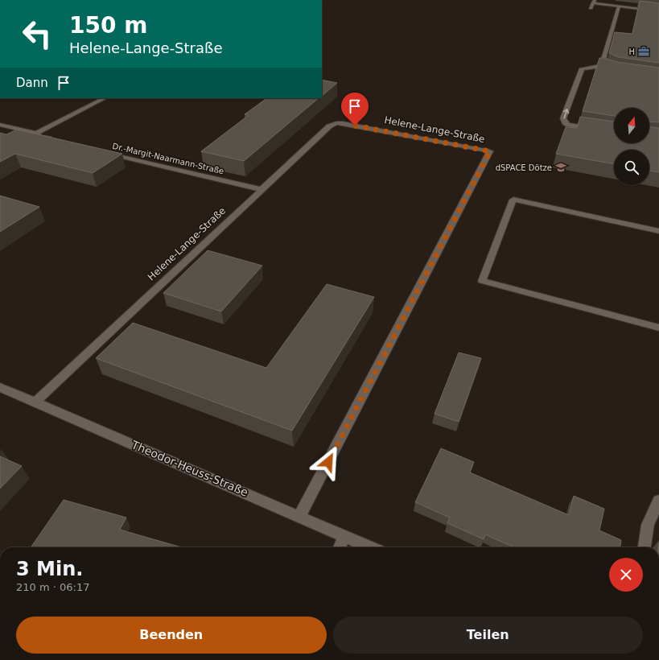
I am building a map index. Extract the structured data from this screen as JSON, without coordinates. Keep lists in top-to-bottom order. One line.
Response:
{"streets":{"street":["Helene-Lange-Straße","Dr.-Margit-Naarmann-Straße","Theodor-Heuss-Straße"]},"crossings":[["Helene-Lange-Straße","Dr.-Margit-Naarmann-Straße"],["Helene-Lange-Straße","Theodor-Heuss-Straße"]],"places":{"office":["H"],"school or university":["dSPACE Dötze"]},"north":"top","page":{"turn":["150 m","Helene-Lange-Straße"],"then":"Dann","heading":["3 Min.","210 m · 06:17"],"buttons":["Beenden","Teilen"]}}
